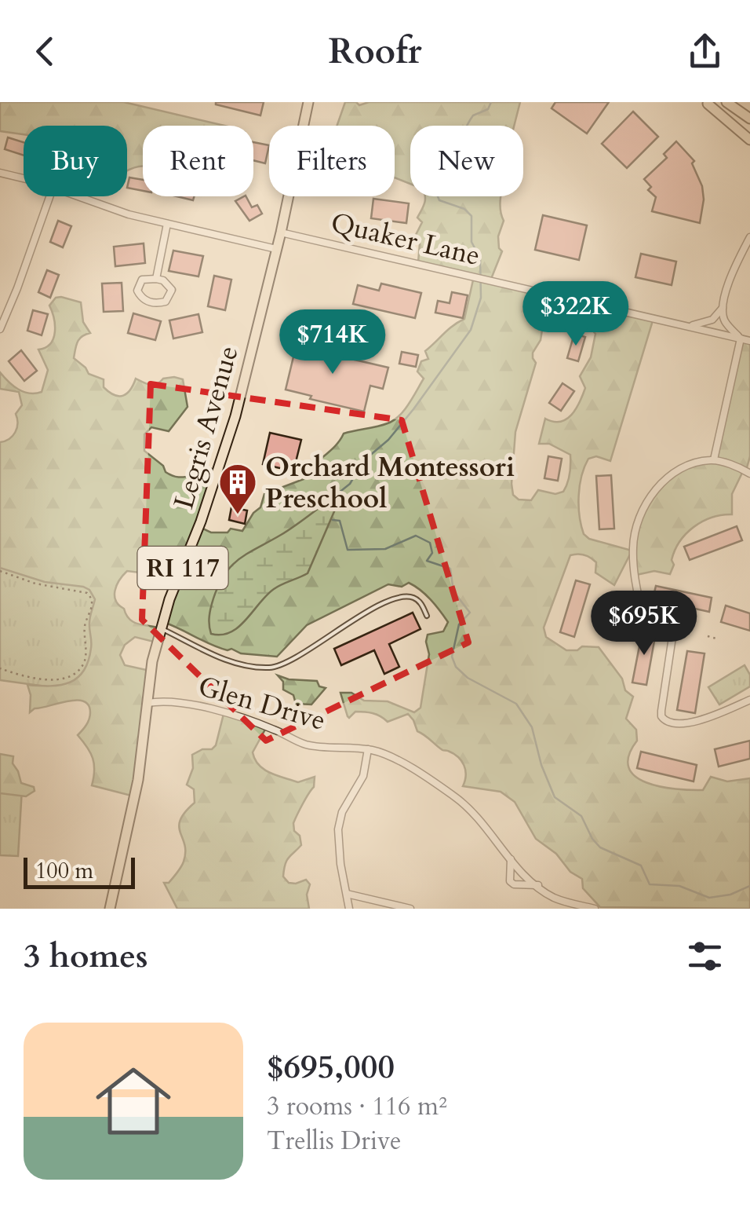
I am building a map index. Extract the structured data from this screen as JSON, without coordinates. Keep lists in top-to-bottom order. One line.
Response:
{"streets":{"main road":["Legris Avenue","RI 117"],"street":["Quaker Lane","Glen Drive"]},"crossings":[["Quaker Lane","Legris Avenue"],["Quaker Lane","RI 117"],["Legris Avenue","RI 117"],["Legris Avenue","Glen Drive"]],"places":{"building":["Orchard Montessori Preschool"]},"scale_bar":"100 m","page":{"header":"Roofr","chip":["Buy","Rent","Filters","New"],"price":["$322K","$714K","$695K"],"scale":"100 m","heading":"3 homes","list":[{"name":"$695,000","note":"3 rooms · 116 m² · Trellis Drive"}]}}
